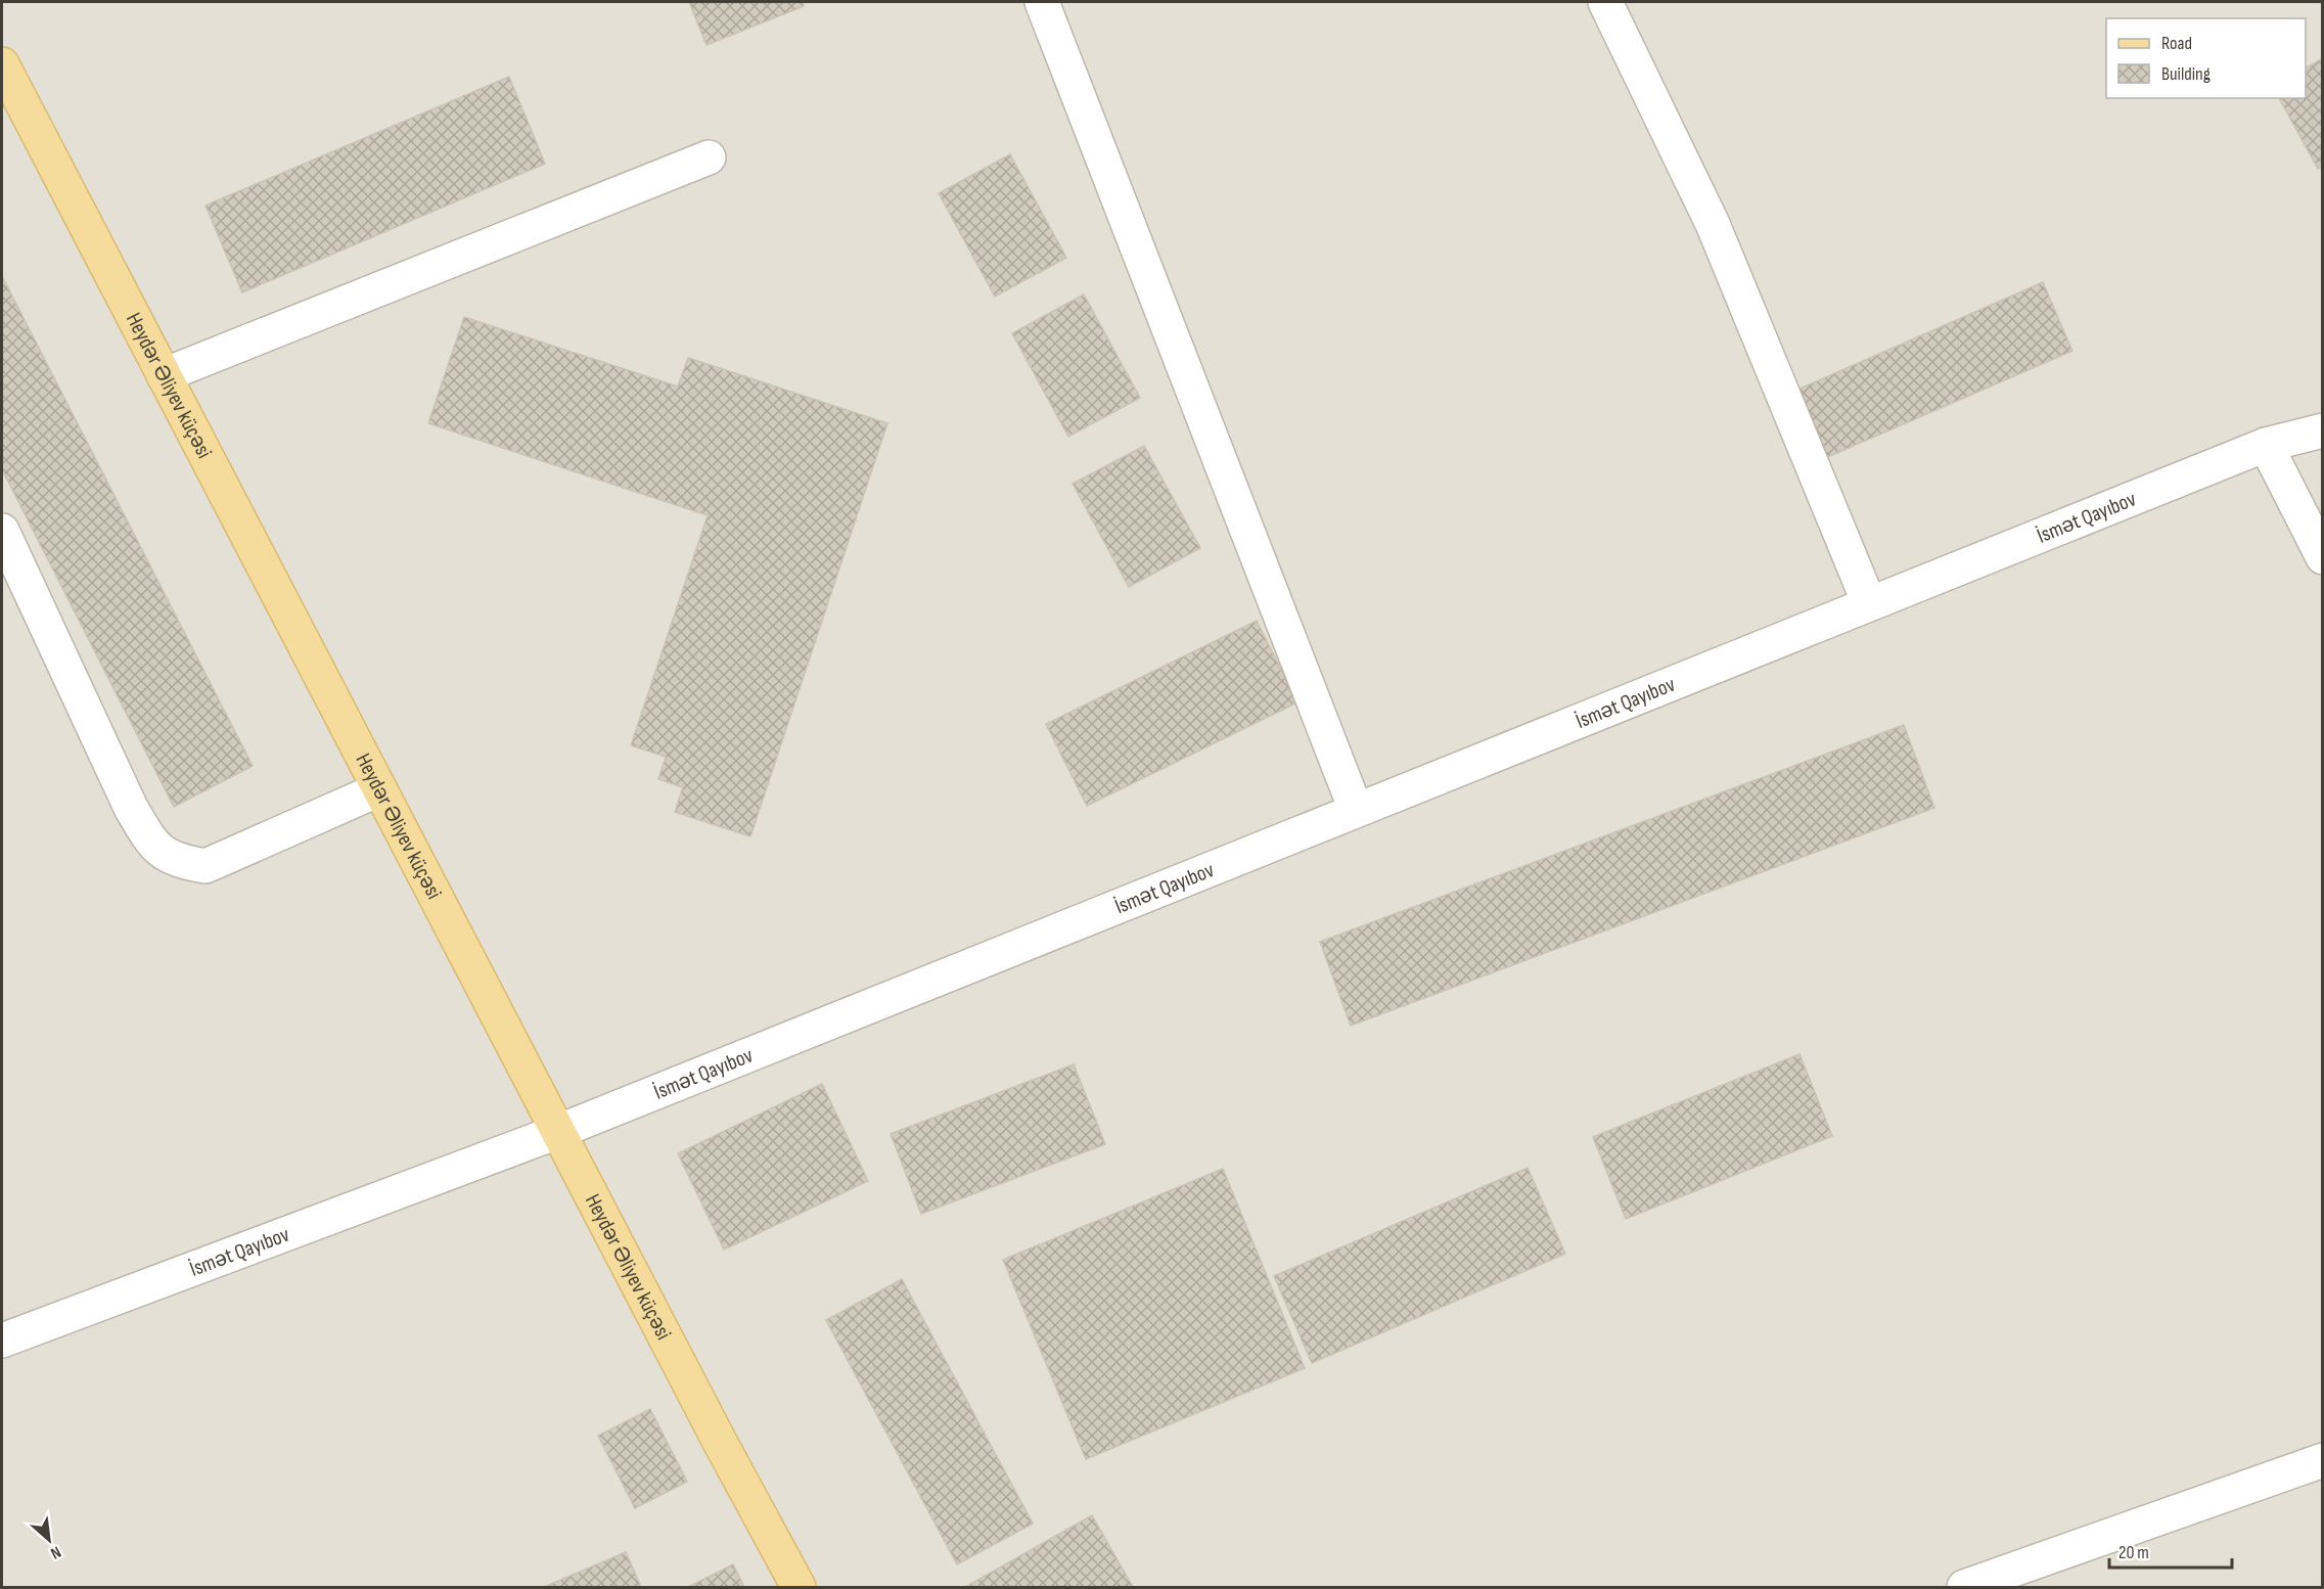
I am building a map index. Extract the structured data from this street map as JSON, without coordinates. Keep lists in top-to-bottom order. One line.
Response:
{"streets":{"main road":["Heydər Əliyev küçəsi"],"street":["İsmət Qayıbov"]},"crossings":[["Heydər Əliyev küçəsi","İsmət Qayıbov"]],"legend":["Road","Building"],"scale_bar":"20 m","north":"bottom right"}
